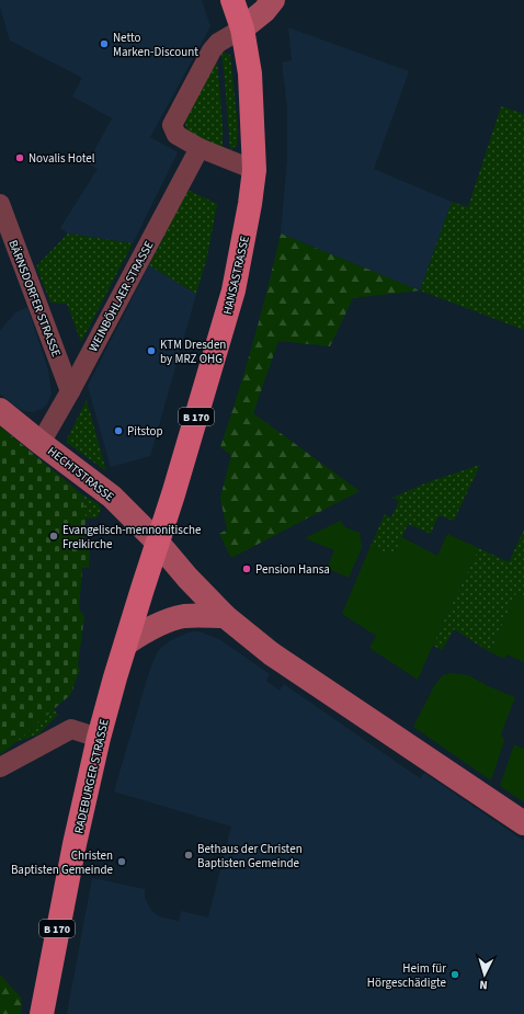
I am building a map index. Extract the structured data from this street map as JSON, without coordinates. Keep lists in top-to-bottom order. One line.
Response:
{"streets":{"main road":["HANSASTRASSE","B 170","RADEBURGER STRASSE"],"street":["WEINBÖHLAER STRASSE","BÄRNSDORFER STRASSE","HECHTSTRASSE"]},"crossings":[["HANSASTRASSE","HECHTSTRASSE"],["HANSASTRASSE","RADEBURGER STRASSE"],["WEINBÖHLAER STRASSE","BÄRNSDORFER STRASSE"],["WEINBÖHLAER STRASSE","HECHTSTRASSE"],["HECHTSTRASSE","RADEBURGER STRASSE"]],"places":["Netto Marken-Discount","Novalis Hotel","KTM Dresden by MRZ OHG","Pitstop","Evangelisch-mennonitische Freikirche","Pension Hansa","Bethaus der Christen Baptisten Gemeinde","Christen Baptisten Gemeinde","Heim für Hörgeschädigte"],"north":"bottom"}
